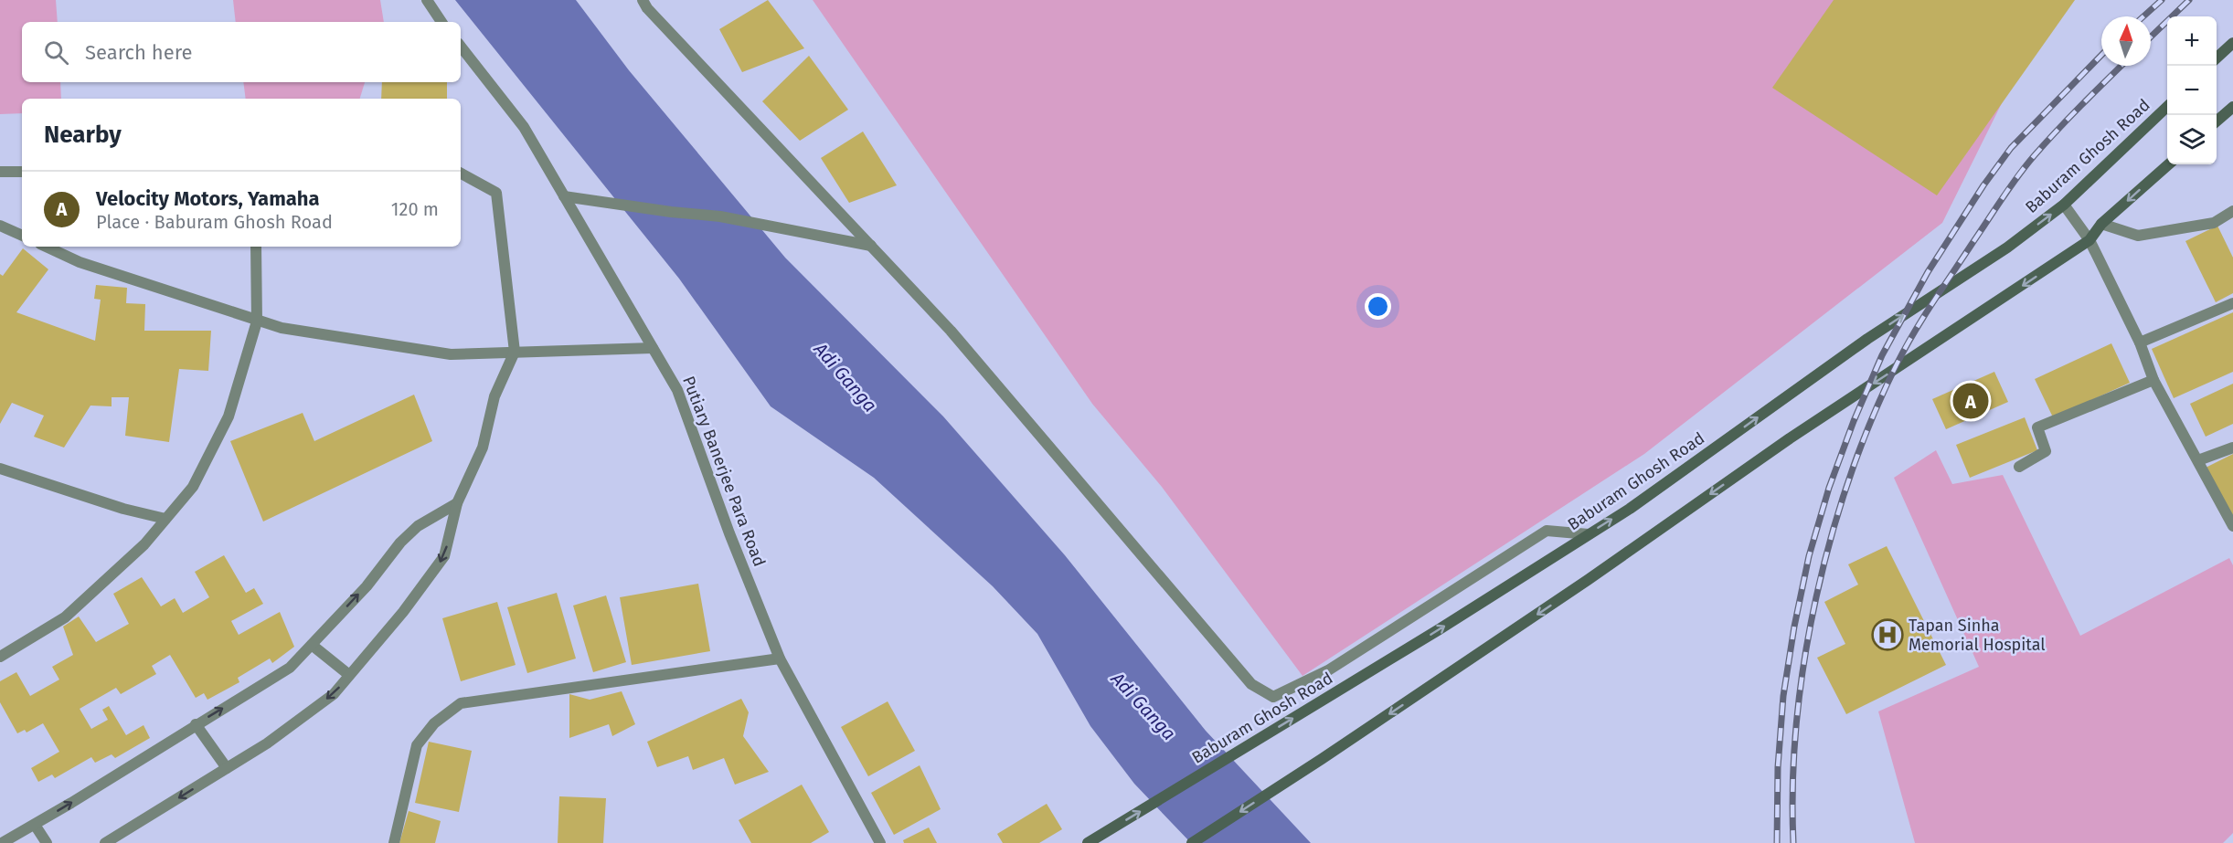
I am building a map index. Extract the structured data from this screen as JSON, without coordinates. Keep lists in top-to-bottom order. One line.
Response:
{"streets":{"main road":["Baburam Ghosh Road"],"street":["Putiary Banerjee Para Road"]},"water":["Adi Ganga"],"places":{"hospital":["Tapan Sinha Memorial Hospital"]},"north":"top","page":{"map_buttons":["+","−"],"search":"Search here","heading":"Nearby","list":[{"mark":"A","name":"Velocity Motors, Yamaha","note":"Place · Baburam Ghosh Road","value":"120 m"}],"pins":"A"}}
